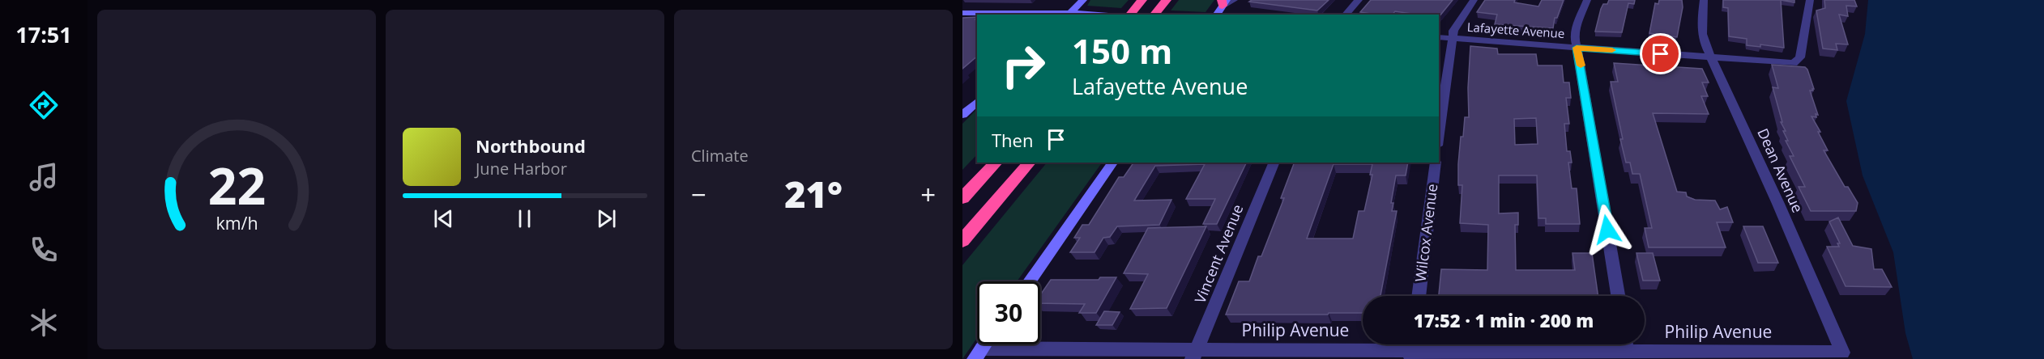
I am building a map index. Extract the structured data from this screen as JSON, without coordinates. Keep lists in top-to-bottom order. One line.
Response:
{"streets":{"street":["Lafayette Avenue","Dean Avenue","Wilcox Avenue","Vincent Avenue","Philip Avenue"]},"crossings":[["Lafayette Avenue","Dean Avenue"],["Dean Avenue","Philip Avenue"],["Vincent Avenue","Philip Avenue"]],"page":{"tabs":"17:51","tile":"Climate","turn":["150 m","Lafayette Avenue"],"then":"Then","song":["Northbound","June Harbor"],"heat":["−","21°","+"],"limit":"30","trip":"17:52 · 1 min · 200 m","gauge":["22","km/h"]}}
